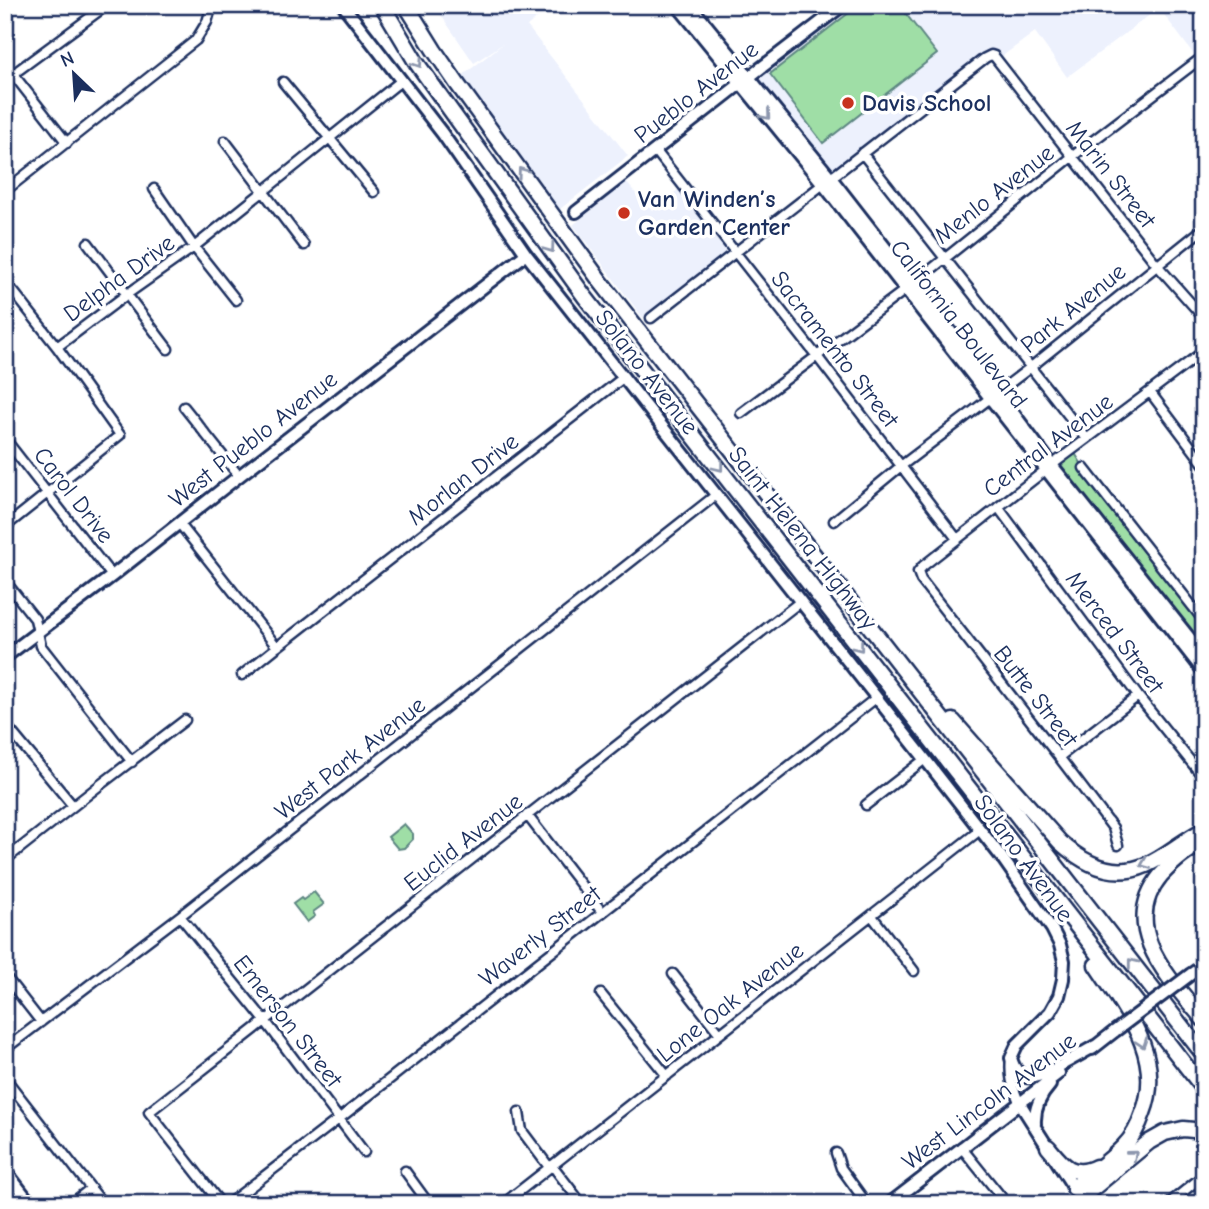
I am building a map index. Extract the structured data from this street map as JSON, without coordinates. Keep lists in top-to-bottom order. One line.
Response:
{"streets":{"highway":["Saint Helena Highway"],"street":["Pueblo Avenue","Marin Street","Menlo Avenue","Delpha Drive","Park Avenue","California Boulevard","Sacramento Street","Solano Avenue","West Pueblo Avenue","Central Avenue","Morlan Drive","Carol Drive","Merced Street","Butte Street","West Park Avenue","Euclid Avenue","Waverly Street","Lone Oak Avenue","Emerson Street","West Lincoln Avenue"]},"crossings":[["Pueblo Avenue","California Boulevard"],["Pueblo Avenue","Sacramento Street"],["Marin Street","Menlo Avenue"],["Marin Street","Park Avenue"],["Menlo Avenue","California Boulevard"],["Menlo Avenue","Sacramento Street"],["Delpha Drive","Solano Avenue"],["Delpha Drive","Carol Drive"],["Park Avenue","California Boulevard"],["Park Avenue","Sacramento Street"],["California Boulevard","Central Avenue"],["Sacramento Street","Central Avenue"],["Solano Avenue","West Pueblo Avenue"],["Solano Avenue","Morlan Drive"],["Solano Avenue","West Park Avenue"],["Solano Avenue","Euclid Avenue"],["Solano Avenue","Waverly Street"],["Solano Avenue","Lone Oak Avenue"],["West Pueblo Avenue","Carol Drive"],["Central Avenue","Merced Street"],["Central Avenue","Butte Street"],["West Park Avenue","Emerson Street"],["Euclid Avenue","Emerson Street"],["Waverly Street","Emerson Street"]],"places":["Davis School","Van Winden’s Garden Center"],"north":"top left"}
